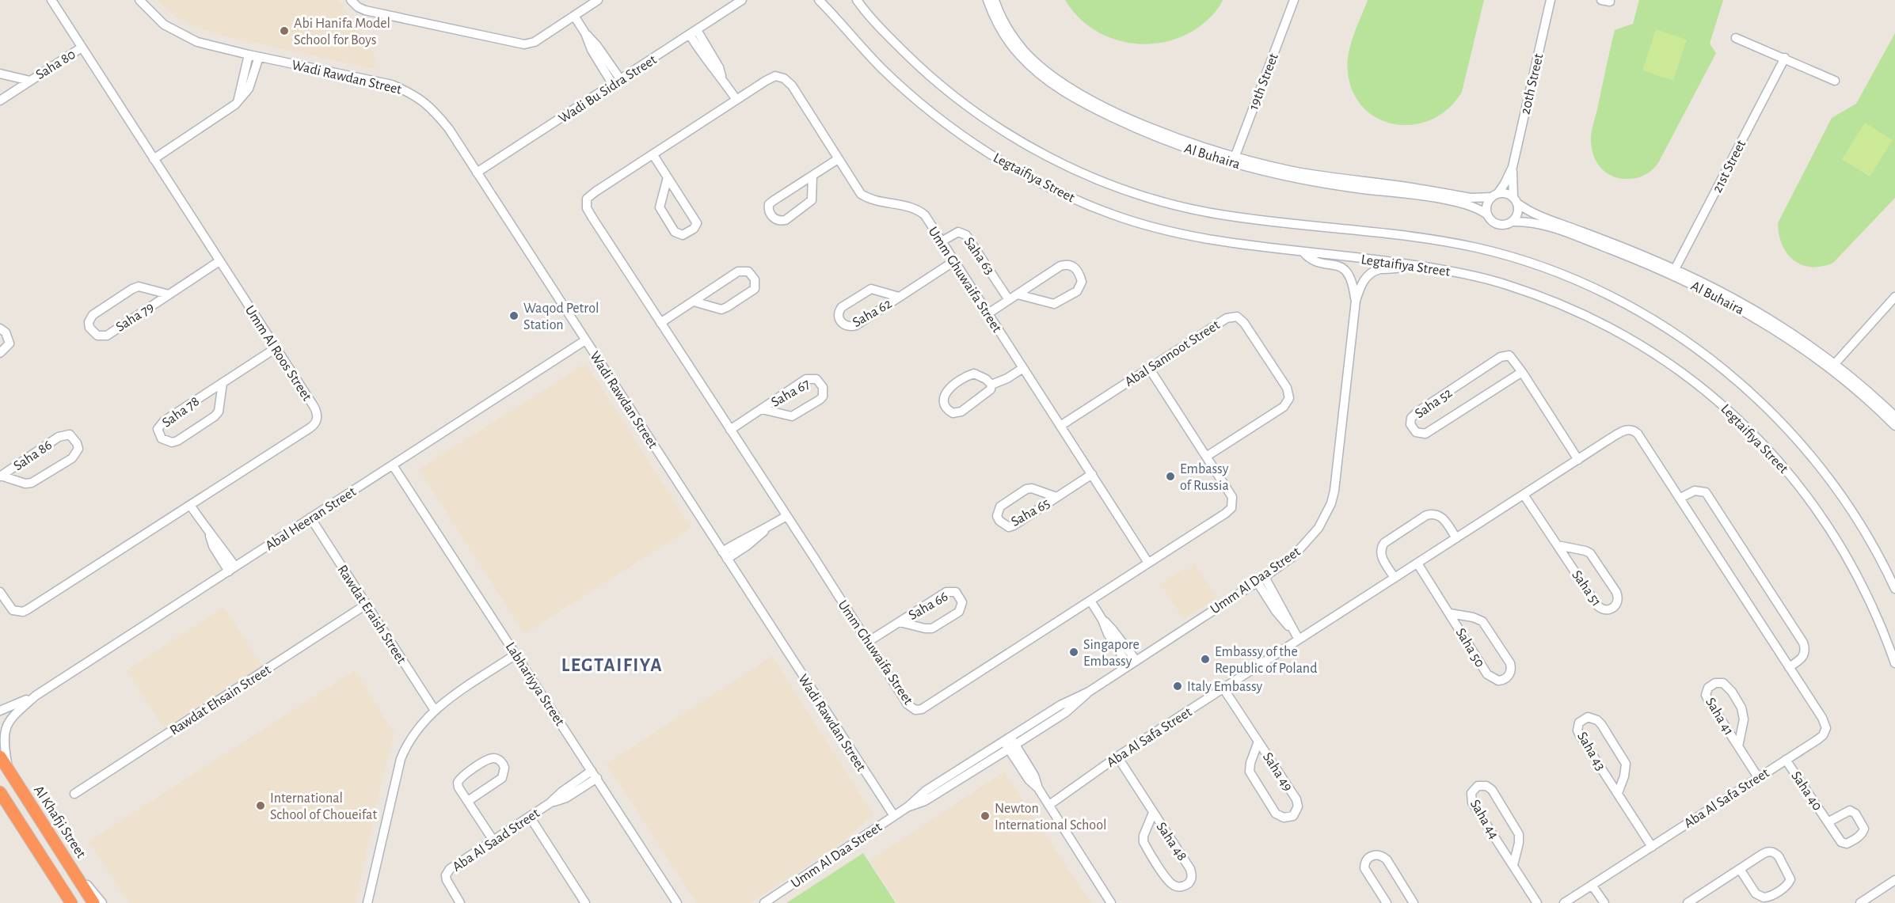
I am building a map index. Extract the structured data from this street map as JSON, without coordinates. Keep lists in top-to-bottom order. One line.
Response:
{"streets":{"highway":["Al Khafji Street"],"street":["Saha 80","Wadi Rawdan Street","19th Street","20th Street","Wadi Bu Sidra Street","Al Buhaira","21st Street","Legtaifiya Street","Saha 63","Umm Ghuwaifa Street","Saha 62","Saha 79","Umm Al Roos Street","Abal Sannoot Street","Saha 67","Saha 52","Saha 78","Saha 86","Saha 65","Abal Heeran Street","Umm Al Daa Street","Saha 51","Saha 66","Rawdat Eraish Street","Saha 50","Labhariyya Street","Rawdat Ehsain Street","Saha 41","Aba Al Safa Street","Saha 43","Saha 49","Saha 40","Saha 44","Aba Al Saad Street","Saha 48"]},"crossings":[["Saha 80","Umm Al Roos Street"],["Wadi Rawdan Street","Wadi Bu Sidra Street"],["Wadi Rawdan Street","Abal Heeran Street"],["Wadi Rawdan Street","Umm Al Daa Street"],["19th Street","Al Buhaira"],["20th Street","Al Buhaira"],["Al Buhaira","21st Street"],["Legtaifiya Street","Umm Al Daa Street"],["Saha 63","Umm Ghuwaifa Street"],["Umm Ghuwaifa Street","Saha 62"],["Umm Ghuwaifa Street","Abal Sannoot Street"],["Umm Ghuwaifa Street","Saha 67"],["Umm Ghuwaifa Street","Saha 65"],["Umm Ghuwaifa Street","Saha 66"],["Saha 79","Umm Al Roos Street"],["Umm Al Roos Street","Saha 78"],["Saha 52","Aba Al Safa Street"],["Abal Heeran Street","Rawdat Eraish Street"],["Abal Heeran Street","Labhariyya Street"],["Abal Heeran Street","Al Khafji Street"],["Saha 51","Aba Al Safa Street"],["Rawdat Eraish Street","Rawdat Ehsain Street"],["Saha 50","Aba Al Safa Street"],["Labhariyya Street","Aba Al Saad Street"],["Saha 41","Aba Al Safa Street"],["Aba Al Safa Street","Saha 43"],["Aba Al Safa Street","Saha 49"],["Aba Al Safa Street","Saha 40"],["Aba Al Safa Street","Saha 48"]],"districts":["LEGTAIFIYA"],"places":["Abi Hanifa Model School for Boys","Waqod Petrol Station","Embassy of Russia","Singapore Embassy","Embassy of the Republic of Poland","Italy Embassy","International School of Choueifat","Newton International School"]}
